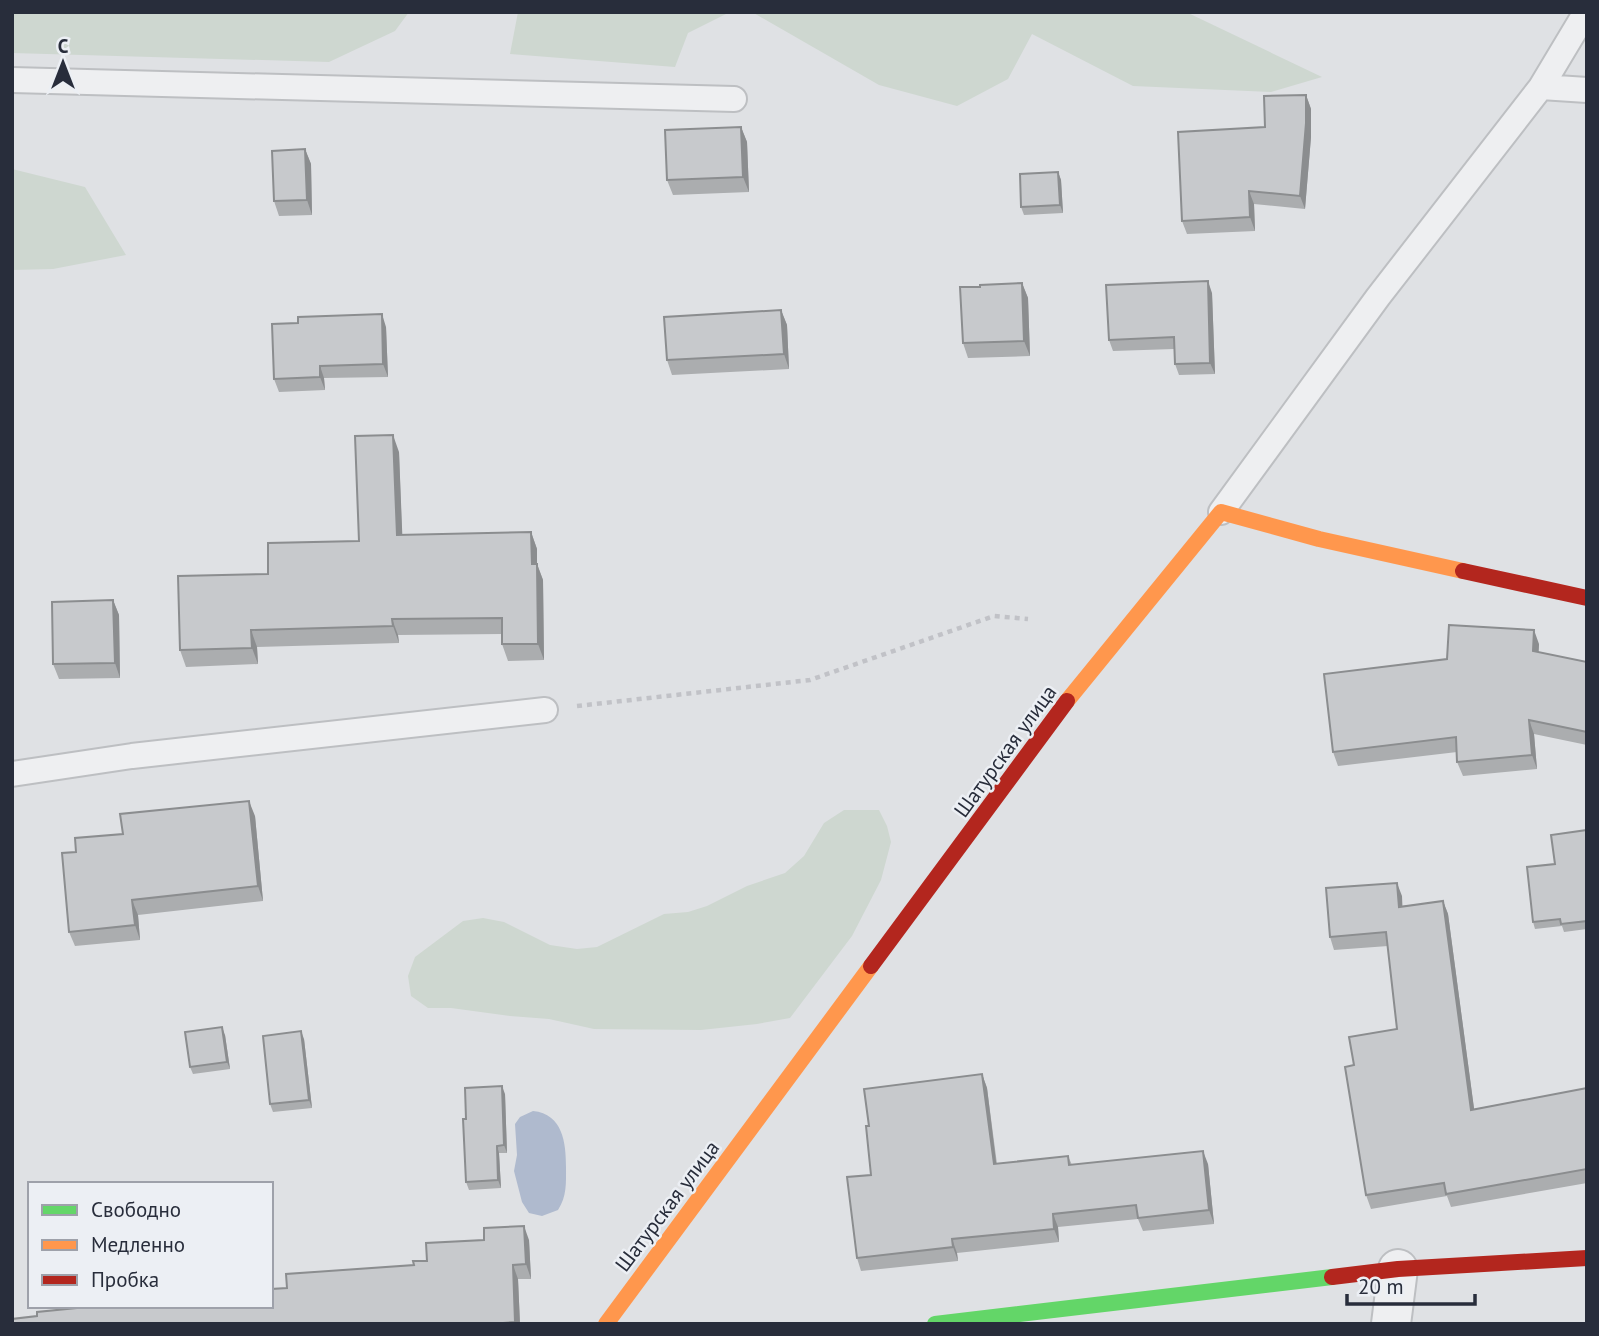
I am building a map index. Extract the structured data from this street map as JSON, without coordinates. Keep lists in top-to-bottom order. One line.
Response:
{"streets":{"street":["Шатурская улица"]},"legend":["Свободно","Медленно","Пробка"],"scale_bar":"20 m","north":"top"}
